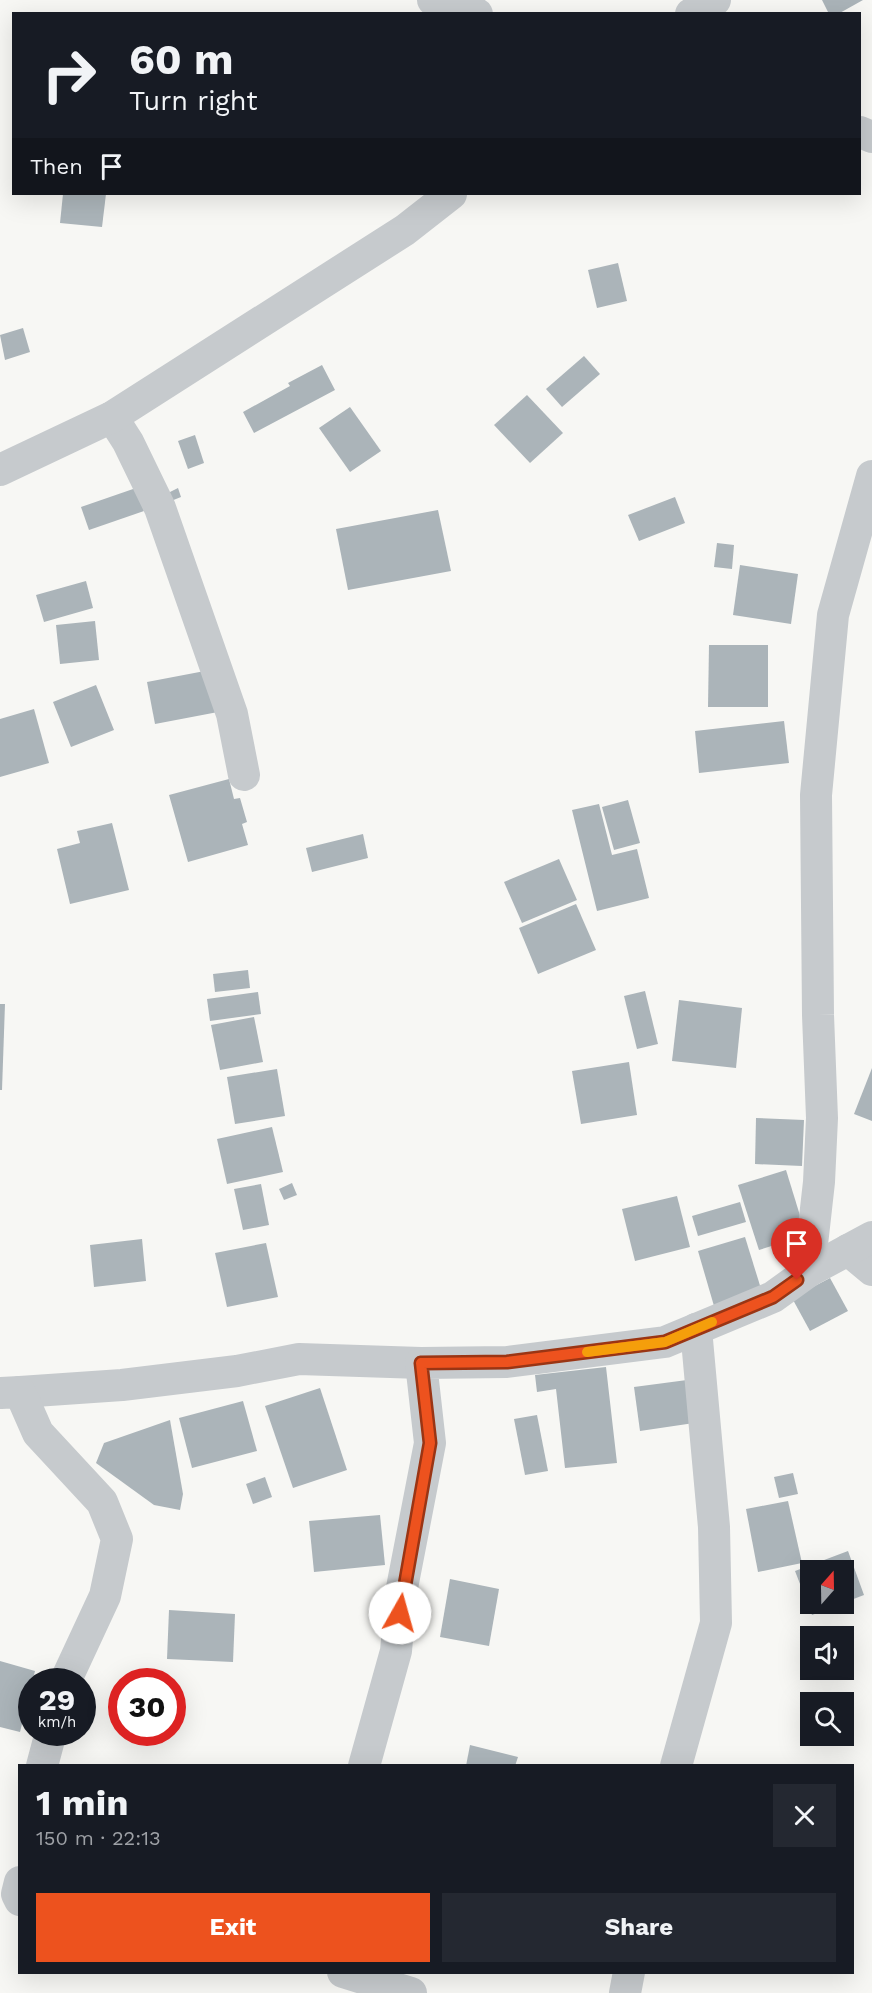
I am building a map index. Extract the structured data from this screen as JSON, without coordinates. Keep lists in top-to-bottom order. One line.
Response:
{"north":"top","page":{"turn":["60 m","Turn right"],"then":"Then","speed":"29 km/h","limit":"30","heading":["1 min","150 m · 22:13"],"buttons":["Exit","Share"]}}
